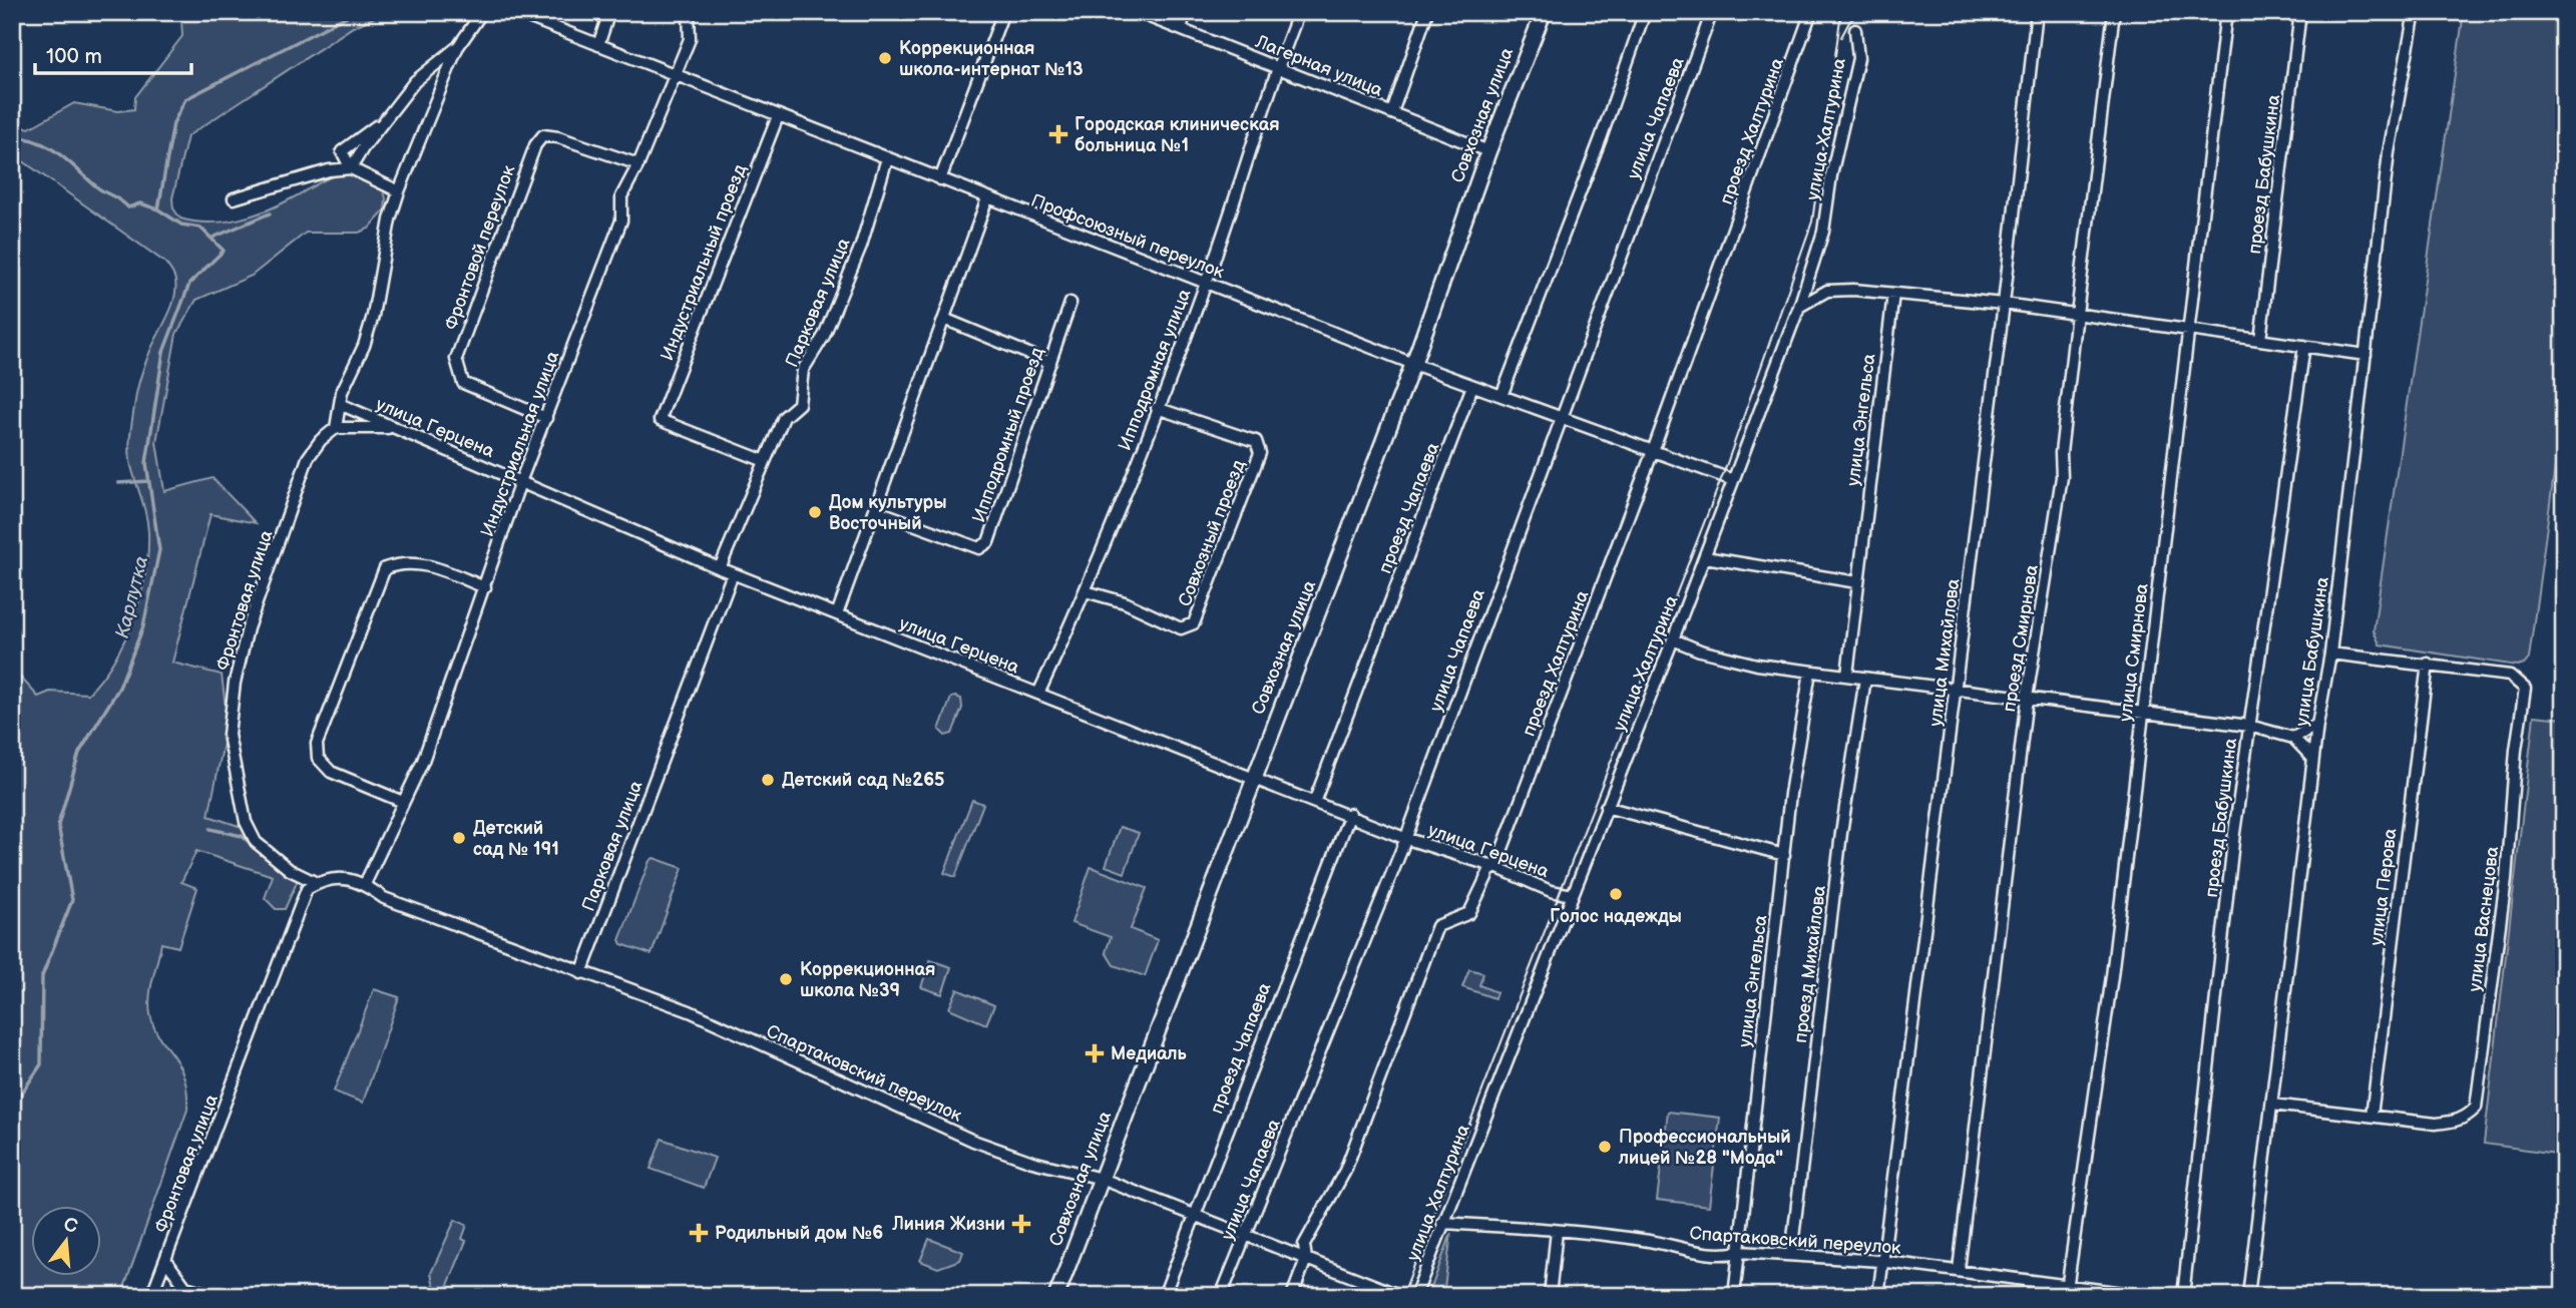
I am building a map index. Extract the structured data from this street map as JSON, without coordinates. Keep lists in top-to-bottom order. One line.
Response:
{"streets":{"street":["Лагерная улица","Совхозная улица","улица Чапаева","улица Халтурина","проезд Халтурина","проезд Бабушкина","Профсоюзный переулок","Фронтовой переулок","Индустриальный проезд","Парковая улица","Ипподромная улица","улица Энгельса","улица Герцена","Ипподромный проезд","Индустриальная улица","проезд Чапаева","Совхозный проезд","Фронтовая улица","проезд Смирнова","улица Бабушкина","улица Михайлова","улица Смирнова","улица Перова","улица Васнецова","проезд Михайлова","Спартаковский переулок"]},"crossings":[["Лагерная улица","Совхозная улица"],["Лагерная улица","Ипподромная улица"],["Совхозная улица","Профсоюзный переулок"],["Совхозная улица","улица Герцена"],["Совхозная улица","Спартаковский переулок"],["улица Чапаева","Профсоюзный переулок"],["улица Чапаева","улица Герцена"],["улица Чапаева","Спартаковский переулок"],["улица Халтурина","Профсоюзный переулок"],["улица Халтурина","улица Герцена"],["улица Халтурина","Спартаковский переулок"],["проезд Халтурина","Профсоюзный переулок"],["проезд Халтурина","улица Герцена"],["проезд Халтурина","Спартаковский переулок"],["Профсоюзный переулок","Индустриальный проезд"],["Профсоюзный переулок","Парковая улица"],["Профсоюзный переулок","Ипподромная улица"],["Профсоюзный переулок","Индустриальная улица"],["Профсоюзный переулок","проезд Чапаева"],["Фронтовой переулок","Индустриальная улица"],["Индустриальный проезд","Парковая улица"],["Парковая улица","улица Герцена"],["Парковая улица","Спартаковский переулок"],["Ипподромная улица","улица Герцена"],["Ипподромная улица","Совхозный проезд"],["улица Энгельса","Спартаковский переулок"],["улица Герцена","Индустриальная улица"],["улица Герцена","проезд Чапаева"],["улица Герцена","Фронтовая улица"],["Индустриальная улица","Спартаковский переулок"],["проезд Чапаева","Спартаковский переулок"],["Фронтовая улица","Спартаковский переулок"],["проезд Смирнова","Спартаковский переулок"],["улица Михайлова","Спартаковский переулок"],["улица Смирнова","Спартаковский переулок"],["улица Перова","улица Васнецова"],["проезд Михайлова","Спартаковский переулок"]],"water":["Карлутка"],"places":{"other":["Коррекционная школа-интернат №13","Дом культуры Восточный","Детский сад №265","Детский сад № 191","Голос надежды","Коррекционная школа №39","Профессиональный лицей №28 \"Мода\""],"health":["Городская клиническая больница №1","Медиаль","Линия Жизни","Родильный дом №6"]},"scale_bar":"100 m","north":"top"}
